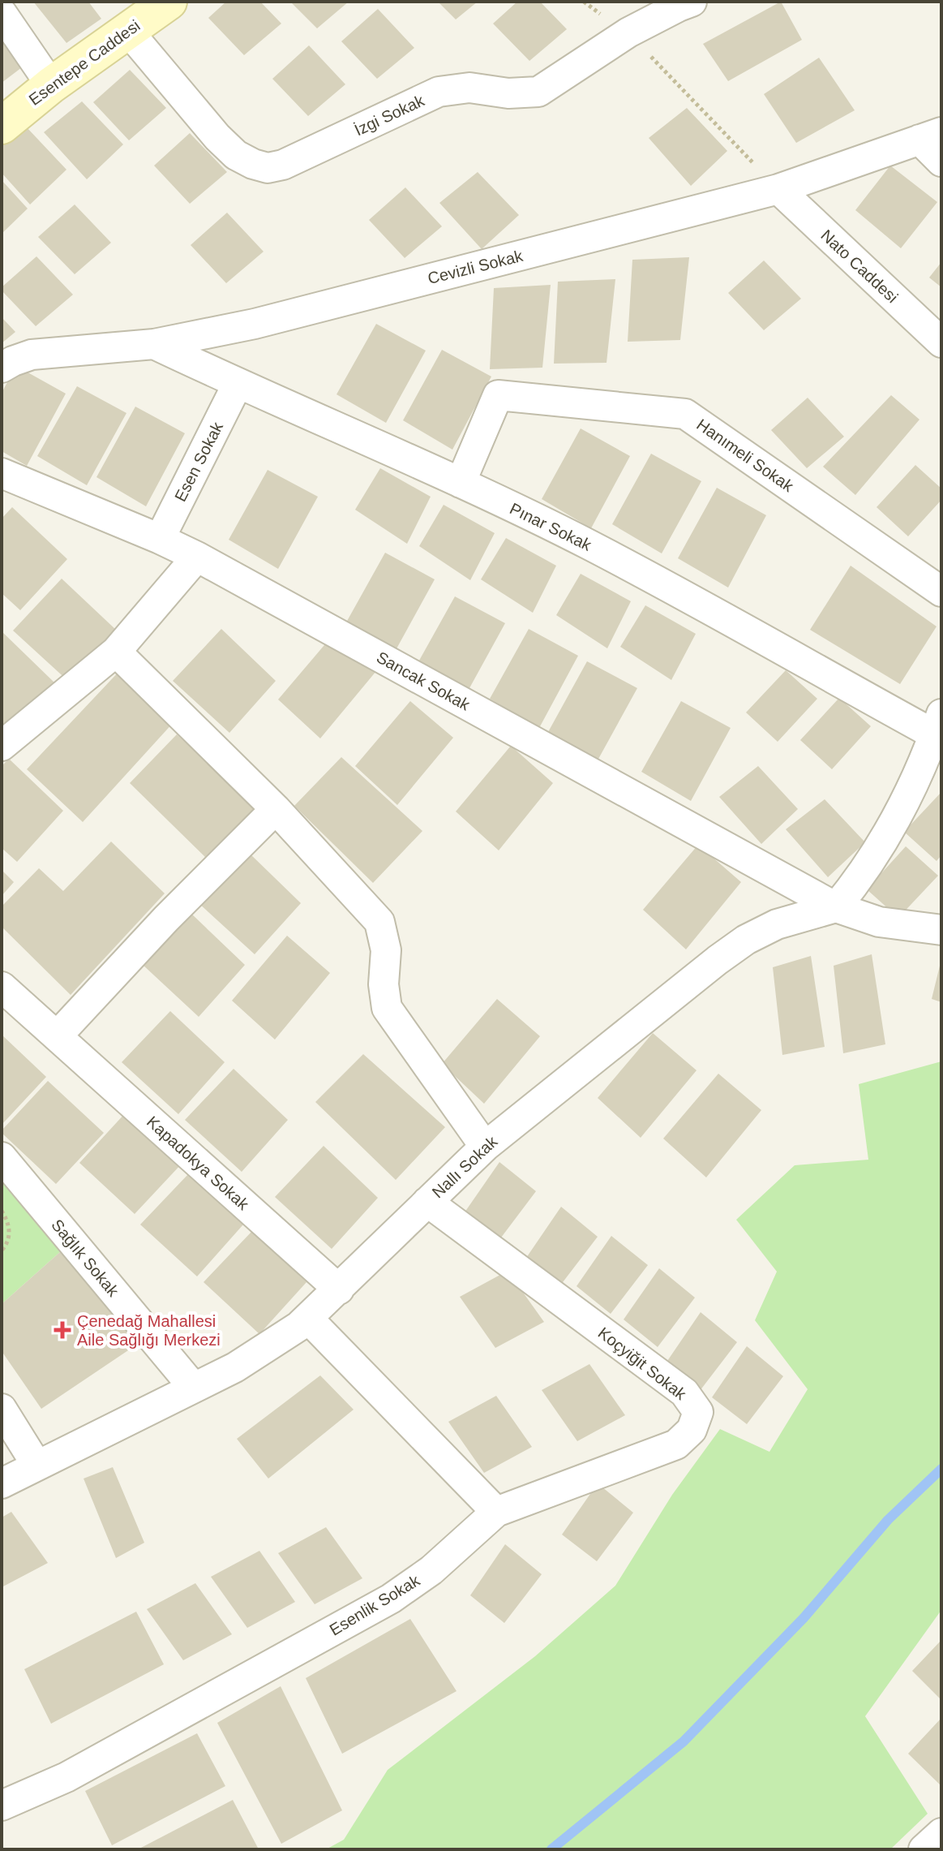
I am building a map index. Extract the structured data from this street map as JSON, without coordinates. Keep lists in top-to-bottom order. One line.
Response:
{"streets":{"street":["Esentepe Caddesi","İzgi Sokak","Nato Caddesi","Cevizli Sokak","Hanımeli Sokak","Esen Sokak","Pınar Sokak","Sancak Sokak","Kapadokya Sokak","Nallı Sokak","Sağlık Sokak","Koçyiğit Sokak","Esenlik Sokak"]},"crossings":[["Esentepe Caddesi","İzgi Sokak"],["Nato Caddesi","Cevizli Sokak"],["Cevizli Sokak","Pınar Sokak"],["Hanımeli Sokak","Pınar Sokak"],["Esen Sokak","Pınar Sokak"],["Esen Sokak","Sancak Sokak"],["Pınar Sokak","Sancak Sokak"],["Pınar Sokak","Nallı Sokak"],["Sancak Sokak","Nallı Sokak"],["Kapadokya Sokak","Nallı Sokak"],["Nallı Sokak","Sağlık Sokak"],["Nallı Sokak","Koçyiğit Sokak"],["Koçyiğit Sokak","Esenlik Sokak"]],"places":{"health":["Çenedağ Mahallesi Aile Sağlığı Merkezi"]}}
